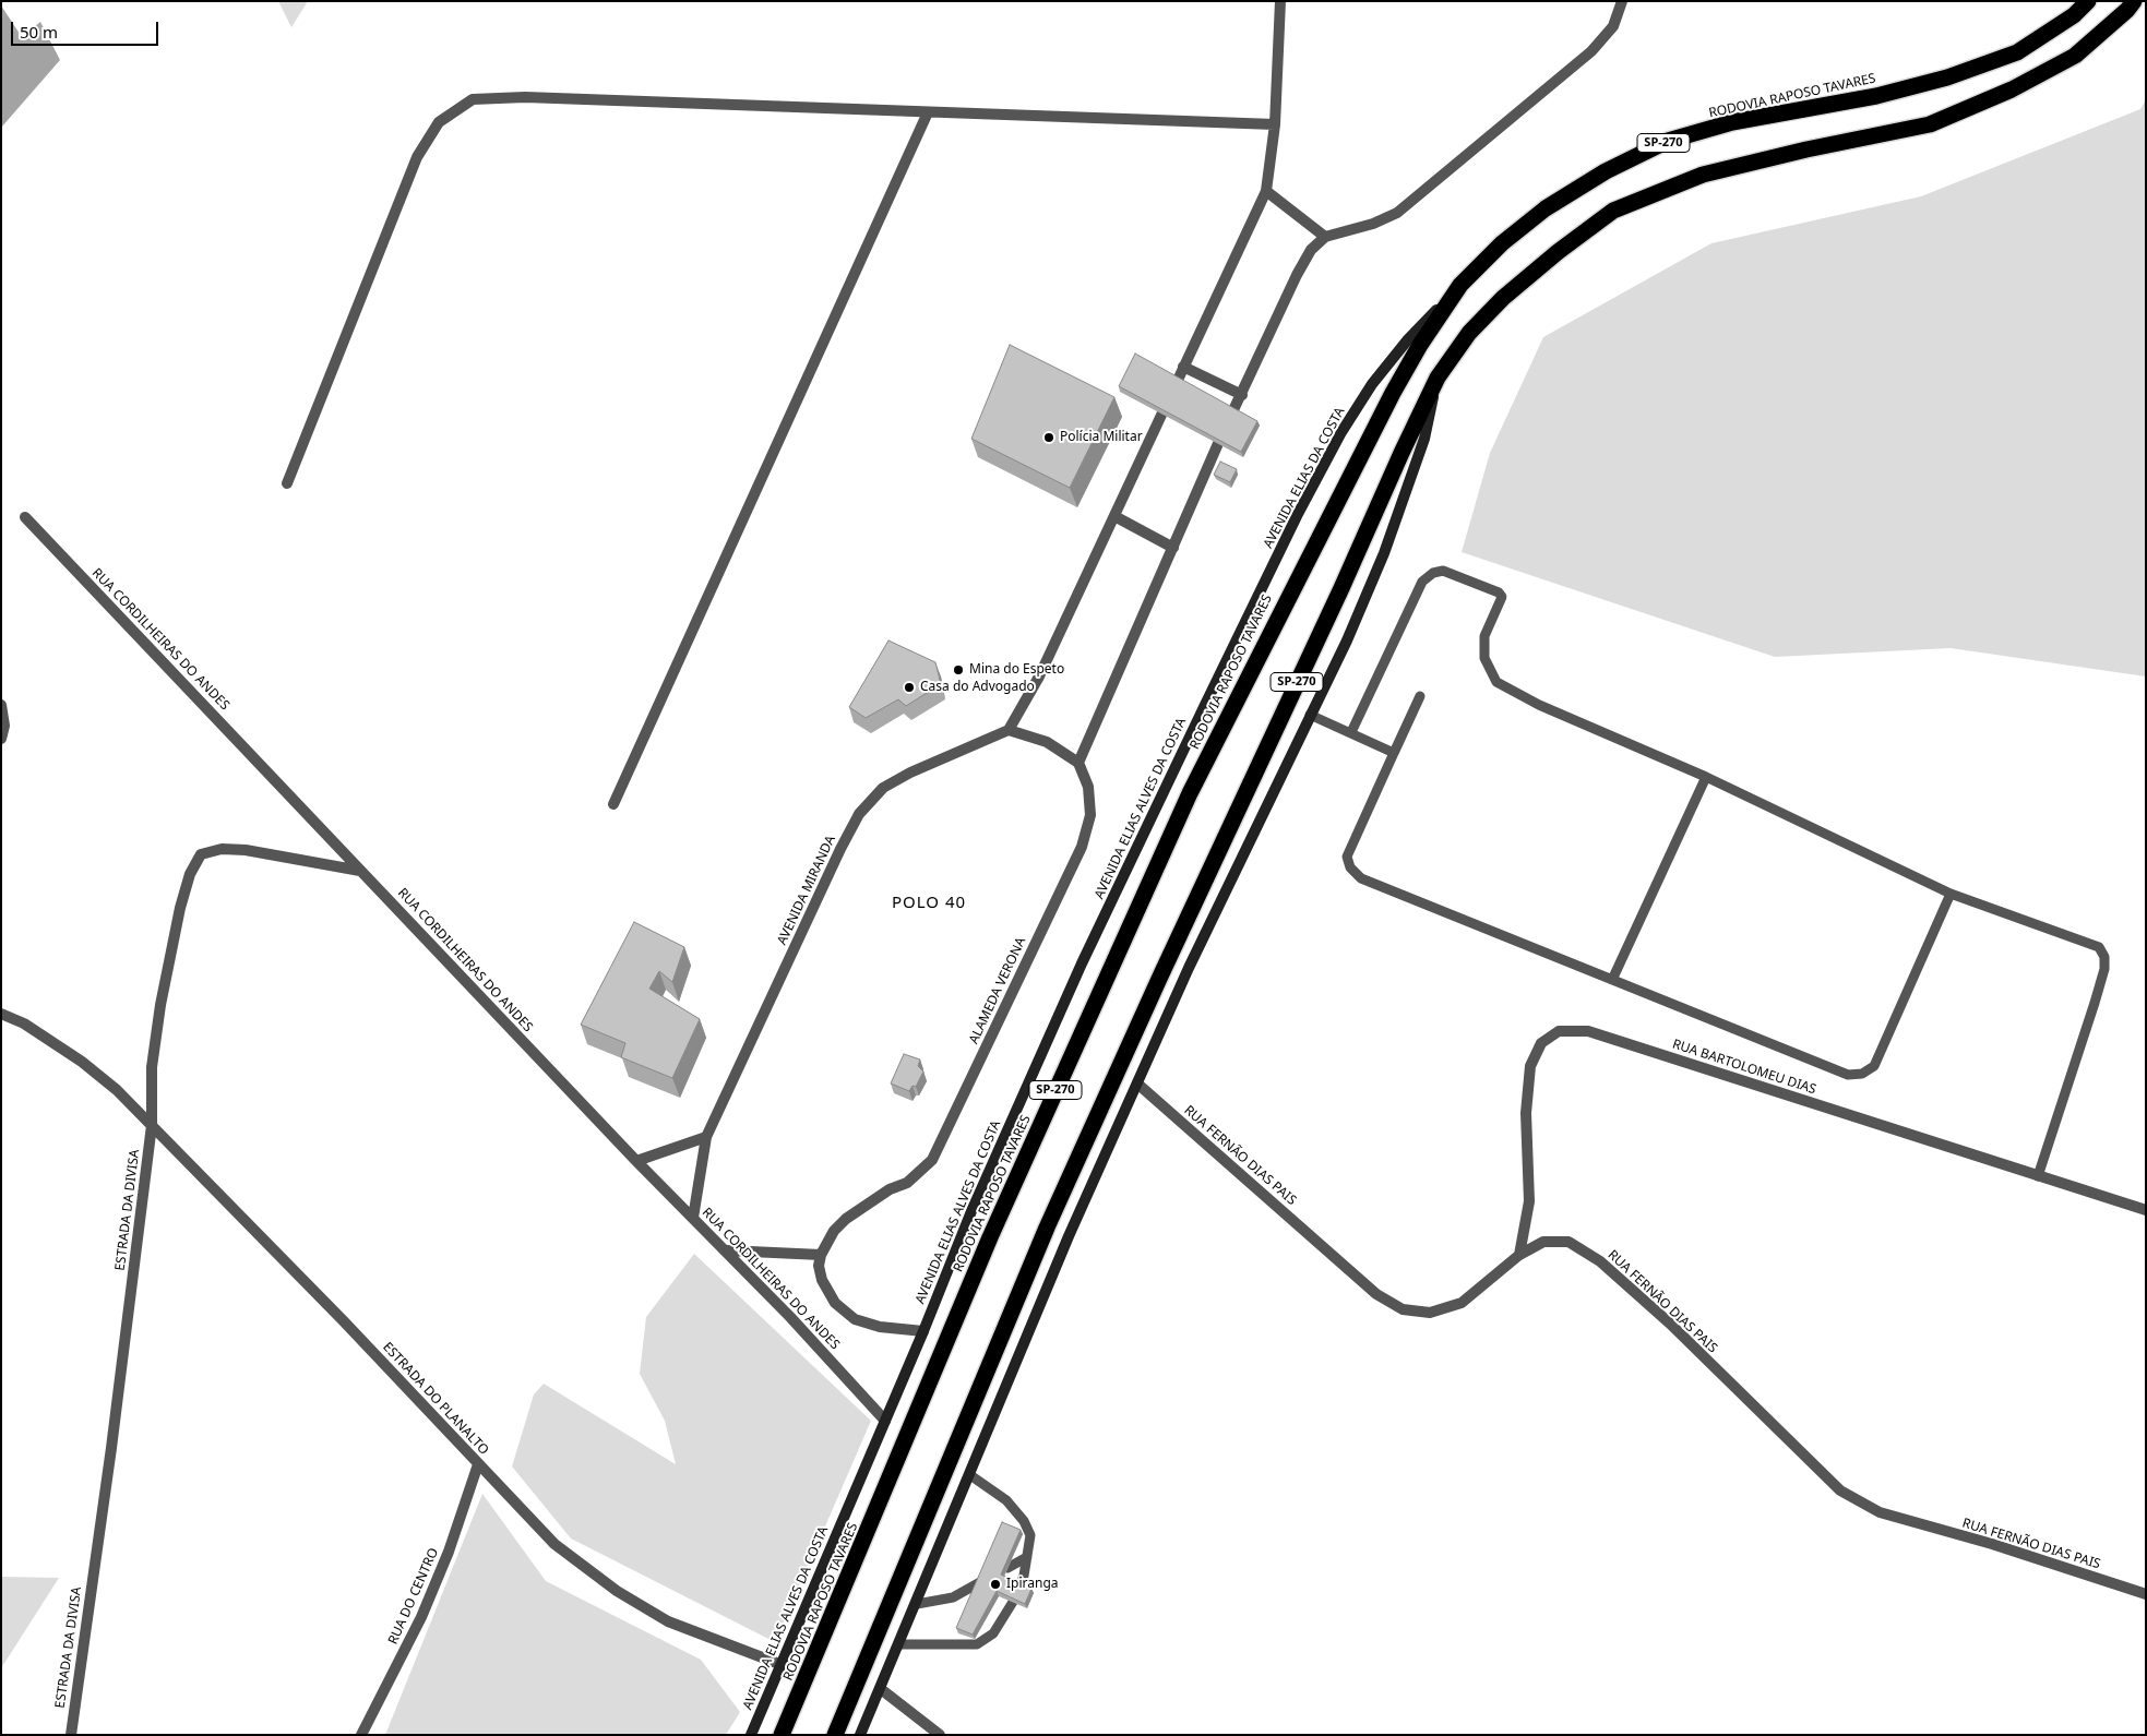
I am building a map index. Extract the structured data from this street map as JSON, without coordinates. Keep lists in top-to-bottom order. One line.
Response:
{"streets":{"highway":["RODOVIA RAPOSO TAVARES","SP-270"],"main road":["AVENIDA ELIAS DA COSTA","AVENIDA ELIAS ALVES DA COSTA"],"street":["RUA CORDILHEIRAS DO ANDES","AVENIDA MIRANDA","ALAMEDA VERONA","RUA BARTOLOMEU DIAS","RUA FERNÃO DIAS PAIS","ESTRADA DA DIVISA","ESTRADA DO PLANALTO","RUA DO CENTRO"]},"crossings":[["RODOVIA RAPOSO TAVARES","AVENIDA ELIAS DA COSTA"],["AVENIDA ELIAS DA COSTA","AVENIDA ELIAS ALVES DA COSTA"],["RUA CORDILHEIRAS DO ANDES","AVENIDA ELIAS ALVES DA COSTA"],["RUA CORDILHEIRAS DO ANDES","AVENIDA MIRANDA"],["RUA CORDILHEIRAS DO ANDES","ESTRADA DA DIVISA"],["AVENIDA ELIAS ALVES DA COSTA","ESTRADA DO PLANALTO"],["RUA BARTOLOMEU DIAS","RUA FERNÃO DIAS PAIS"],["ESTRADA DA DIVISA","ESTRADA DO PLANALTO"],["ESTRADA DO PLANALTO","RUA DO CENTRO"]],"districts":["POLO 40"],"places":["Polícia Militar","Mina do Espeto","Casa do Advogado","Ipiranga"],"scale_bar":"50 m"}
